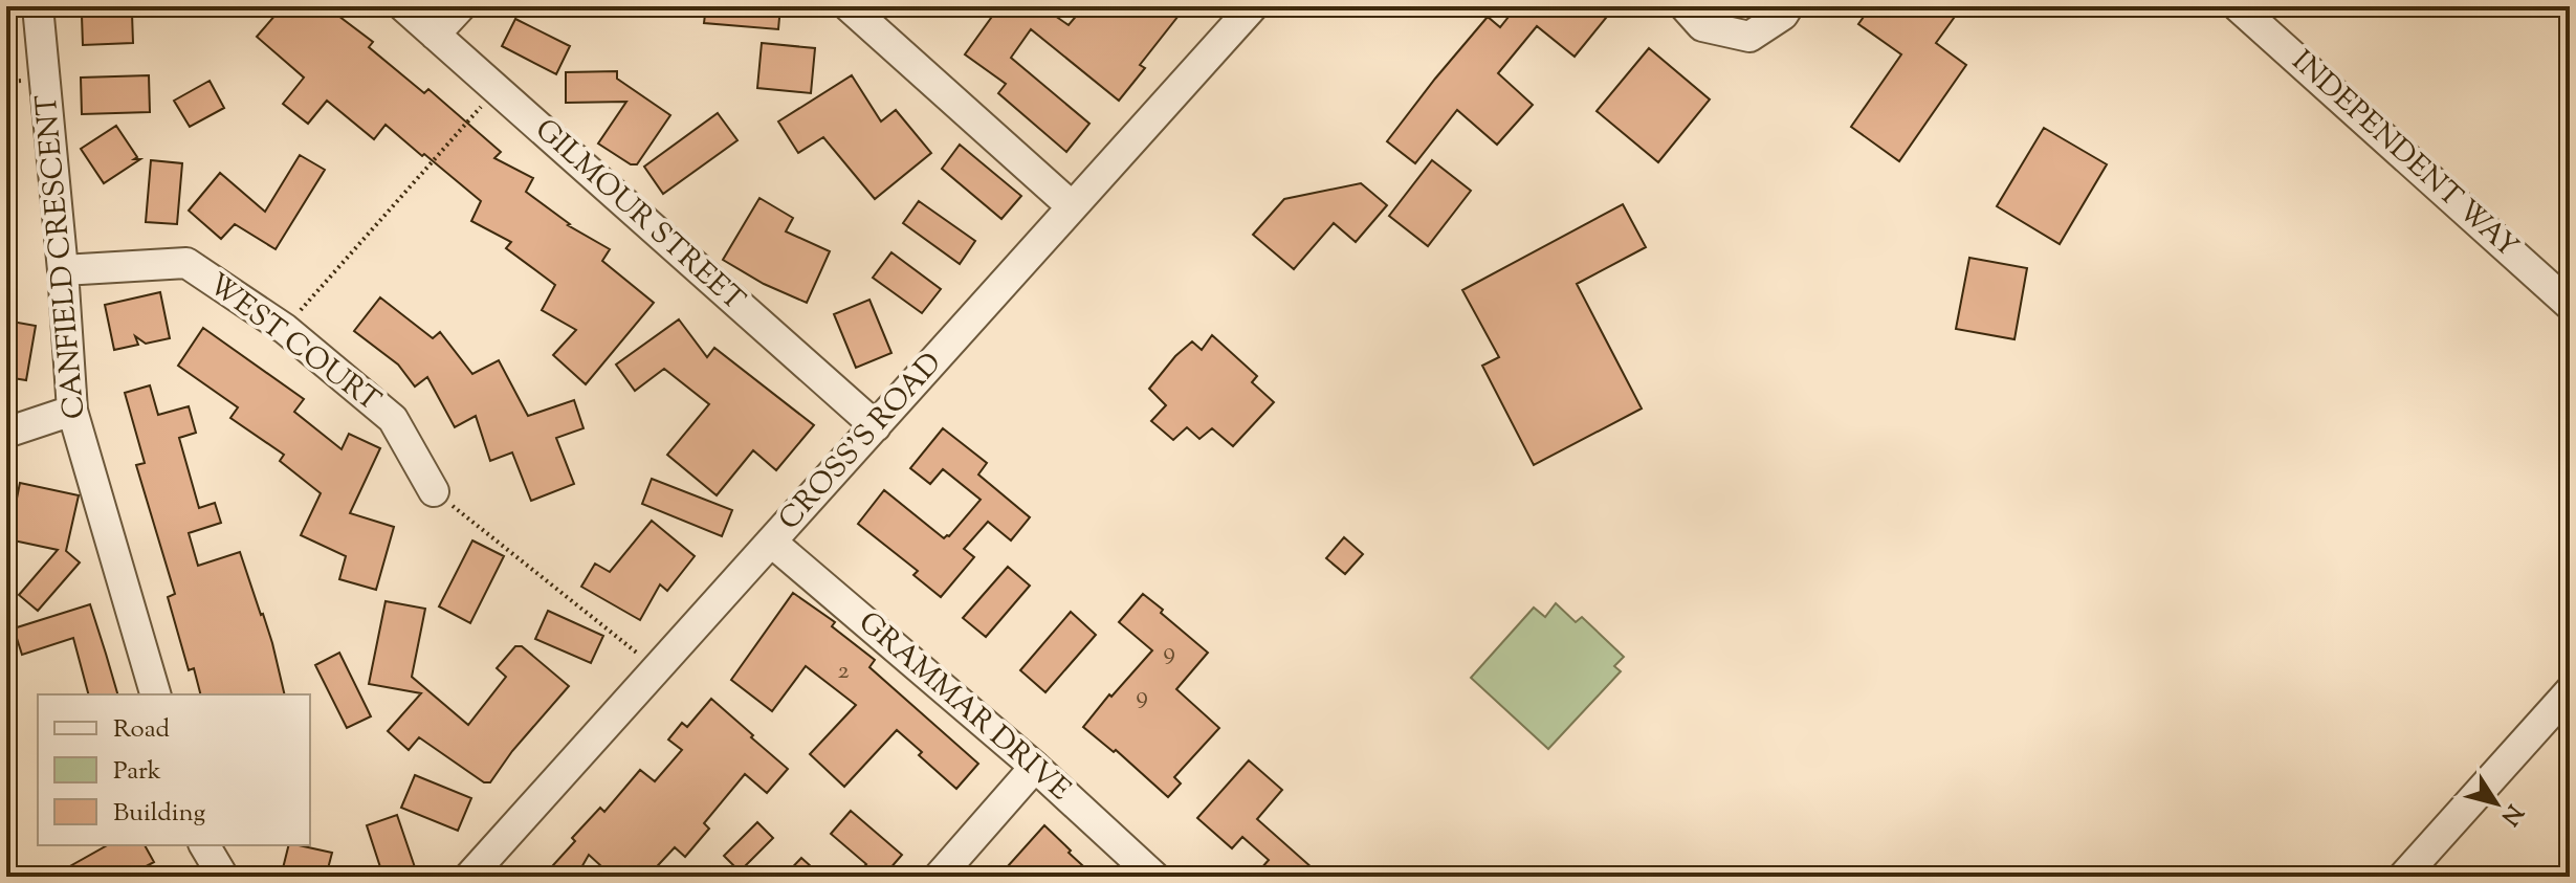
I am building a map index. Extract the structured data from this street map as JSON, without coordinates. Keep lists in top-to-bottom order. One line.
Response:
{"streets":{"street":["INDEPENDENT WAY","GILMOUR STREET","CANFIELD CRESCENT","WEST COURT","CROSS'S ROAD","GRAMMAR DRIVE"]},"crossings":[["GILMOUR STREET","CROSS'S ROAD"],["CANFIELD CRESCENT","WEST COURT"],["CROSS'S ROAD","GRAMMAR DRIVE"]],"house_numbers":["9","2","9"],"legend":["Road","Park","Building"],"north":"bottom right"}
